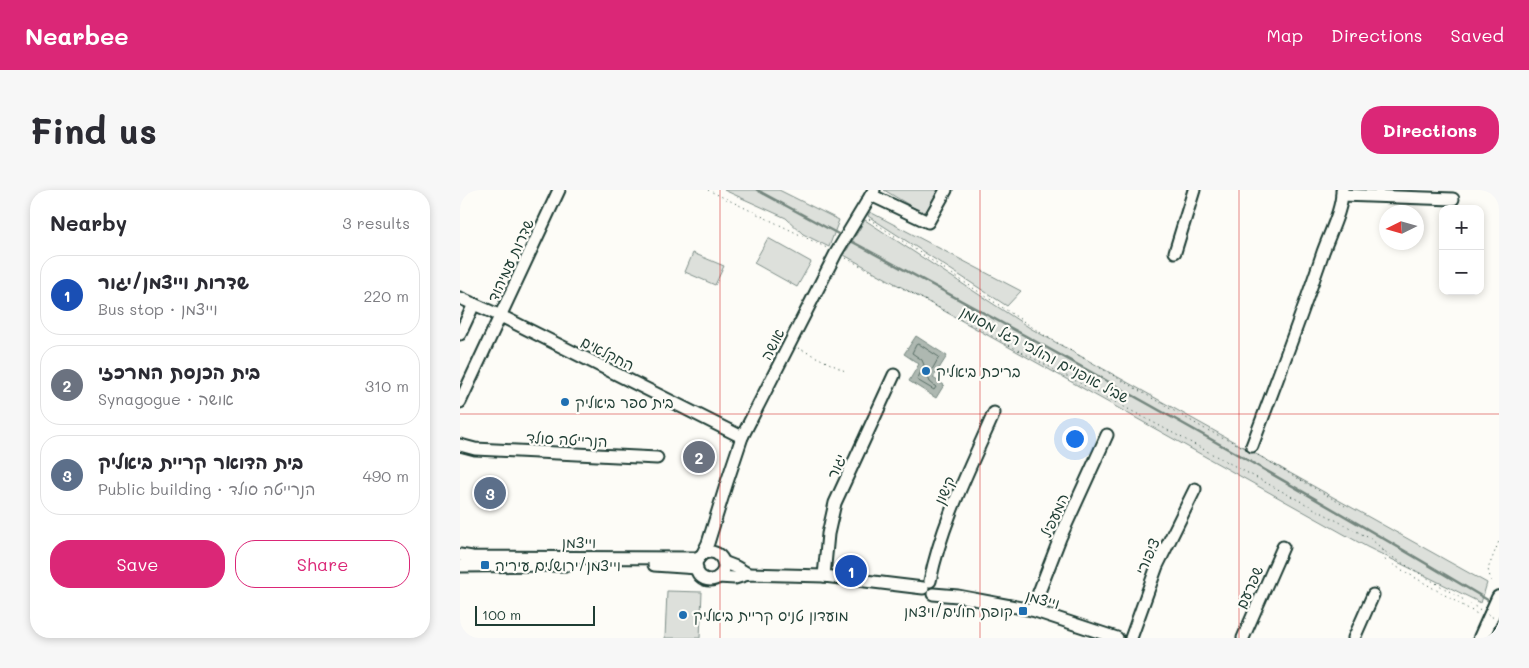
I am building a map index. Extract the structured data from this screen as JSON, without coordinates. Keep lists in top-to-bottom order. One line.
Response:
{"streets":{"street":["שדרות עמיהוד","אושה","החקלאים","הנרייטה סולד","יגור","קישון","המעפיל","וייצמן","ציפורי","שפרעם"],"path":["שביל אופניים והולכי רגל מסומן"]},"crossings":[["שדרות עמיהוד","החקלאים"],["אושה","החקלאים"],["אושה","שביל אופניים והולכי רגל מסומן"],["אושה","וייצמן"],["יגור","וייצמן"],["קישון","וייצמן"],["המעפיל","וייצמן"]],"places":{"other":["בריכת ביאליק","בית ספר ביאליק","מועדון טניס קריית ביאליק"],"transit":["וייצמן/ירושלים עיריה","קופת חולים/ויצמן"]},"scale_bar":"100 m","north":"left","page":{"header":"Nearbee","nav":["Map","Directions","Saved"],"buttons":["Directions",["Save","Share"]],"title":"Find us","heading":["Nearby","3 results"],"map_buttons":["+","−"],"list":[{"mark":"1","name":"שדרות וייצמן/יגור","note":"Bus stop · וייצמן","value":"220 m"},{"mark":"2","name":"בית הכנסת המרכזי","note":"Synagogue · אושה","value":"310 m"},{"mark":"3","name":"בית הדואר קריית ביאליק","note":"Public building · הנרייטה סולד","value":"490 m"}],"pins":["2","3","1"],"scale":"100 m"}}
